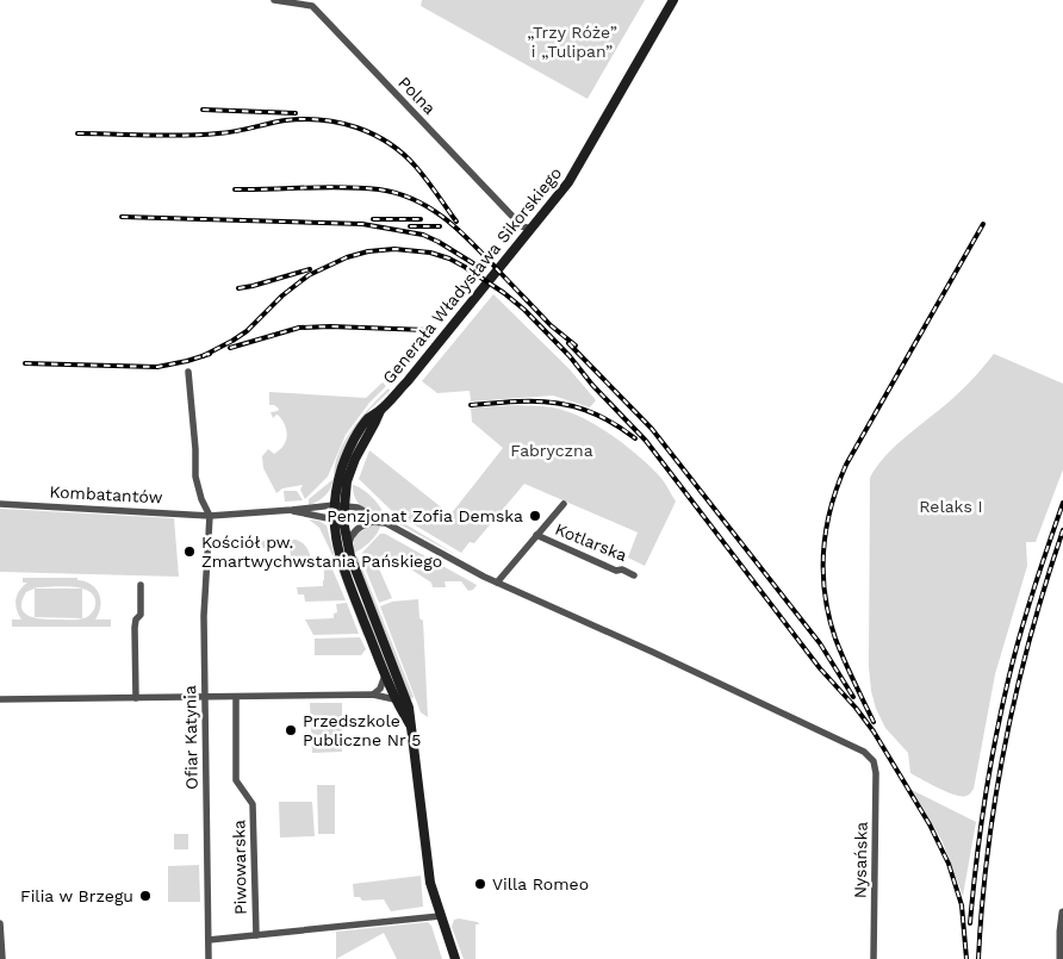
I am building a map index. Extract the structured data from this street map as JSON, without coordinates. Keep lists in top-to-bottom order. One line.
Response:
{"streets":{"main road":["Generała Władysława Sikorskiego"],"street":["Polna","Kombatantów","Kotlarska","Ofiar Katynia","Nysańska","Piwowarska"]},"crossings":[["Polna","Generała Władysława Sikorskiego"],["Generała Władysława Sikorskiego","Kombatantów"],["Kombatantów","Ofiar Katynia"],["Ofiar Katynia","Piwowarska"]],"parks":["„Trzy Róże” i „Tulipan”","Fabryczna","Relaks I"],"places":["Penzjonat Zofia Demska","Kościół pw. Zmartwychwstania Pańskiego","Przedszkole Publiczne Nr 5","Villa Romeo","Filia w Brzegu"]}
